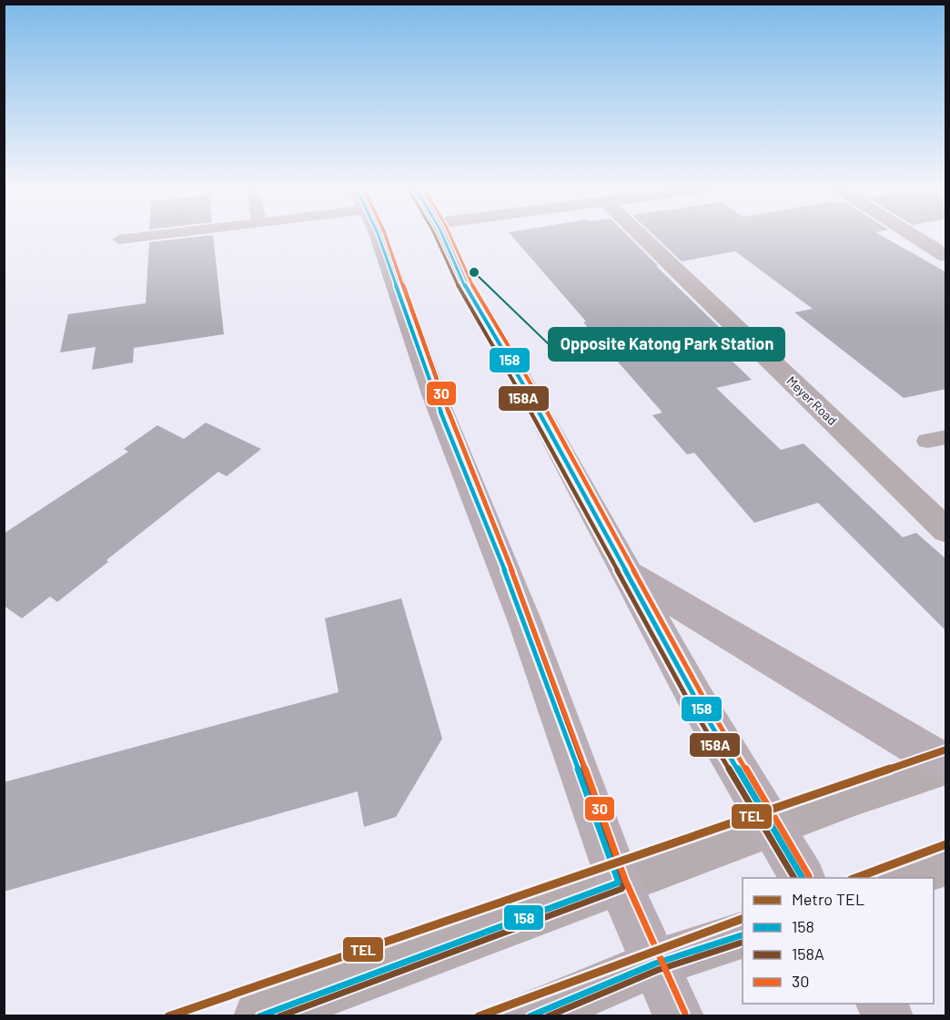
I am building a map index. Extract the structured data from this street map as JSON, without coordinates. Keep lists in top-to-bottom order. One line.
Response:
{"streets":{"street":["Meyer Road"]},"places":["Opposite Katong Park Station"],"lines":["transit line 158","transit line 158A","transit line 30","metro line TEL"],"legend":["Metro TEL","158","158A","30"]}
